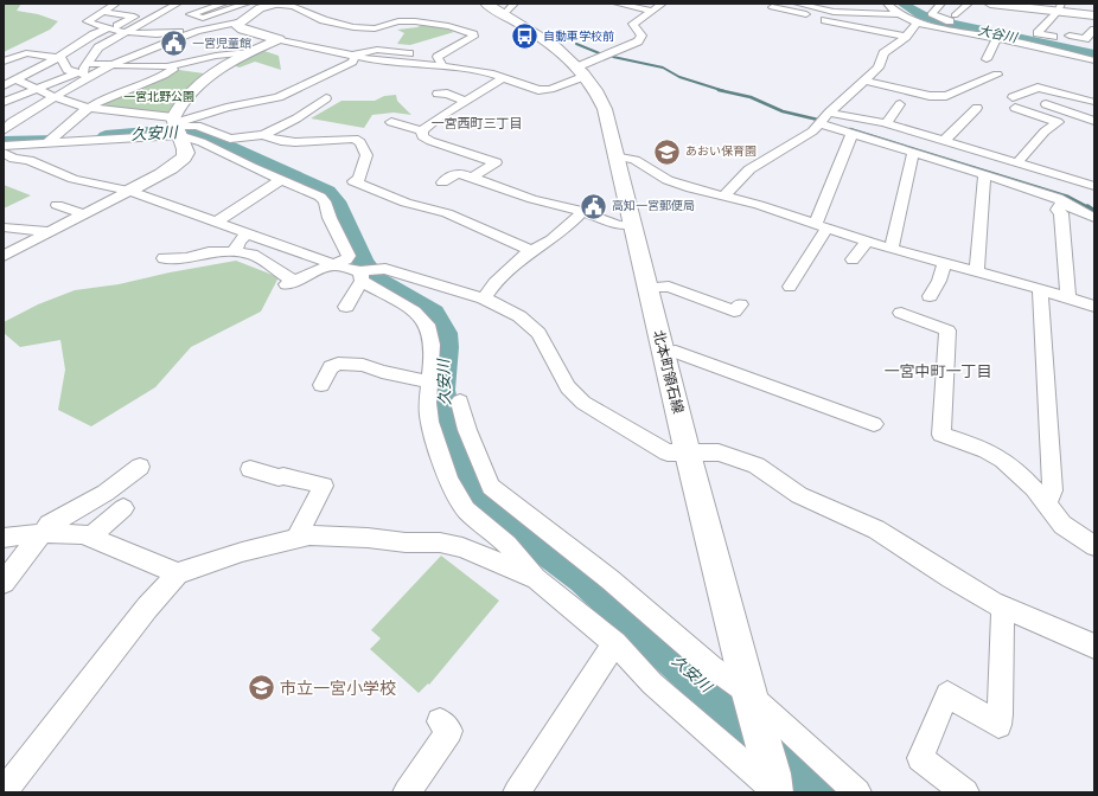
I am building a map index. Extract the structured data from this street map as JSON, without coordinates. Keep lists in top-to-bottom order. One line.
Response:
{"streets":{"main road":["北本町領石線"]},"districts":["一宮西町三丁目","一宮中町一丁目"],"water":["大谷川","久安川"],"parks":["一宮北野公園"],"places":{"bus stop":["自動車学校前"],"public building":["一宮児童館","高知一宮郵便局"],"school or university":["あおい保育園","市立一宮小学校"]}}
